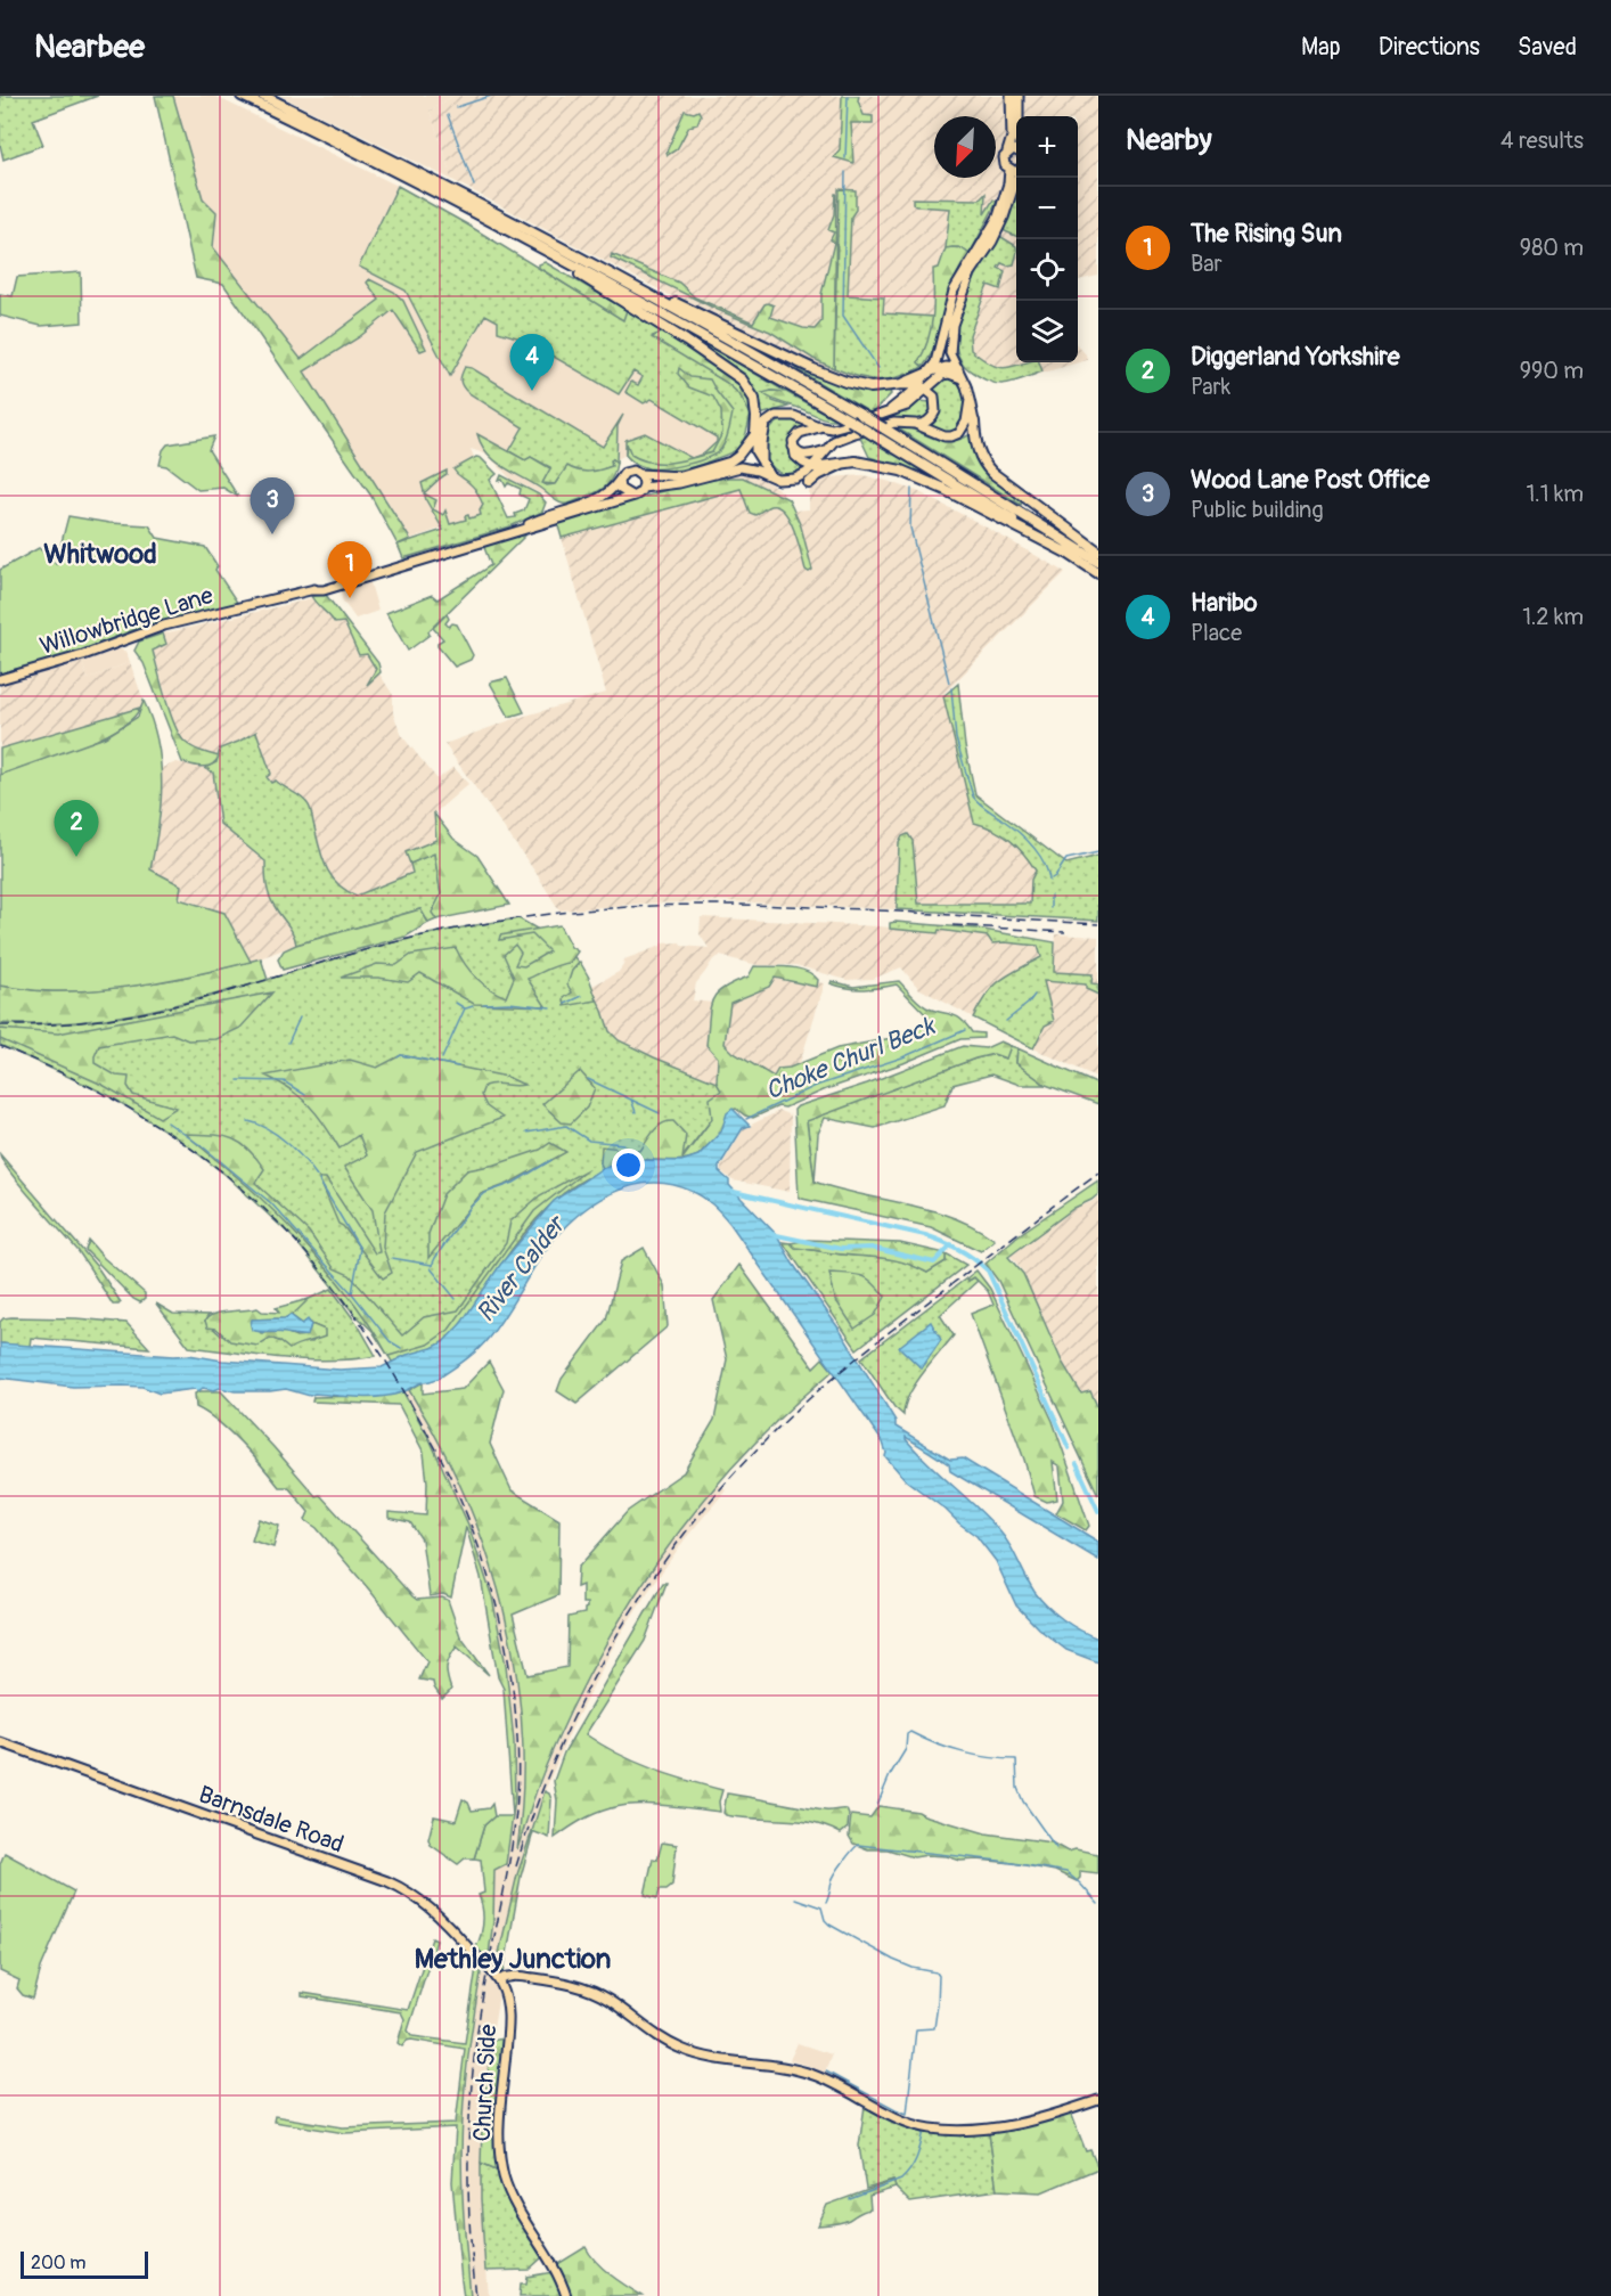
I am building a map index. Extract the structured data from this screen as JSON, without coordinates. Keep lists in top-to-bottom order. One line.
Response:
{"streets":{"main road":["Willowbridge Lane","Barnsdale Road","Church Side"]},"crossings":[["Barnsdale Road","Church Side"]],"districts":["Whitwood","Methley Junction"],"water":["Choke Churl Beck","River Calder"],"scale_bar":"200 m","north":"bottom left","page":{"header":"Nearbee","nav":["Map","Directions","Saved"],"heading":["Nearby","4 results"],"map_buttons":["+","−"],"list":[{"mark":"1","name":"The Rising Sun","note":"Bar","value":"980 m"},{"mark":"2","name":"Diggerland Yorkshire","note":"Park","value":"990 m"},{"mark":"3","name":"Wood Lane Post Office","note":"Public building","value":"1.1 km"},{"mark":"4","name":"Haribo","note":"Place","value":"1.2 km"}],"pins":["4","3","1","2"],"scale":"200 m"}}
